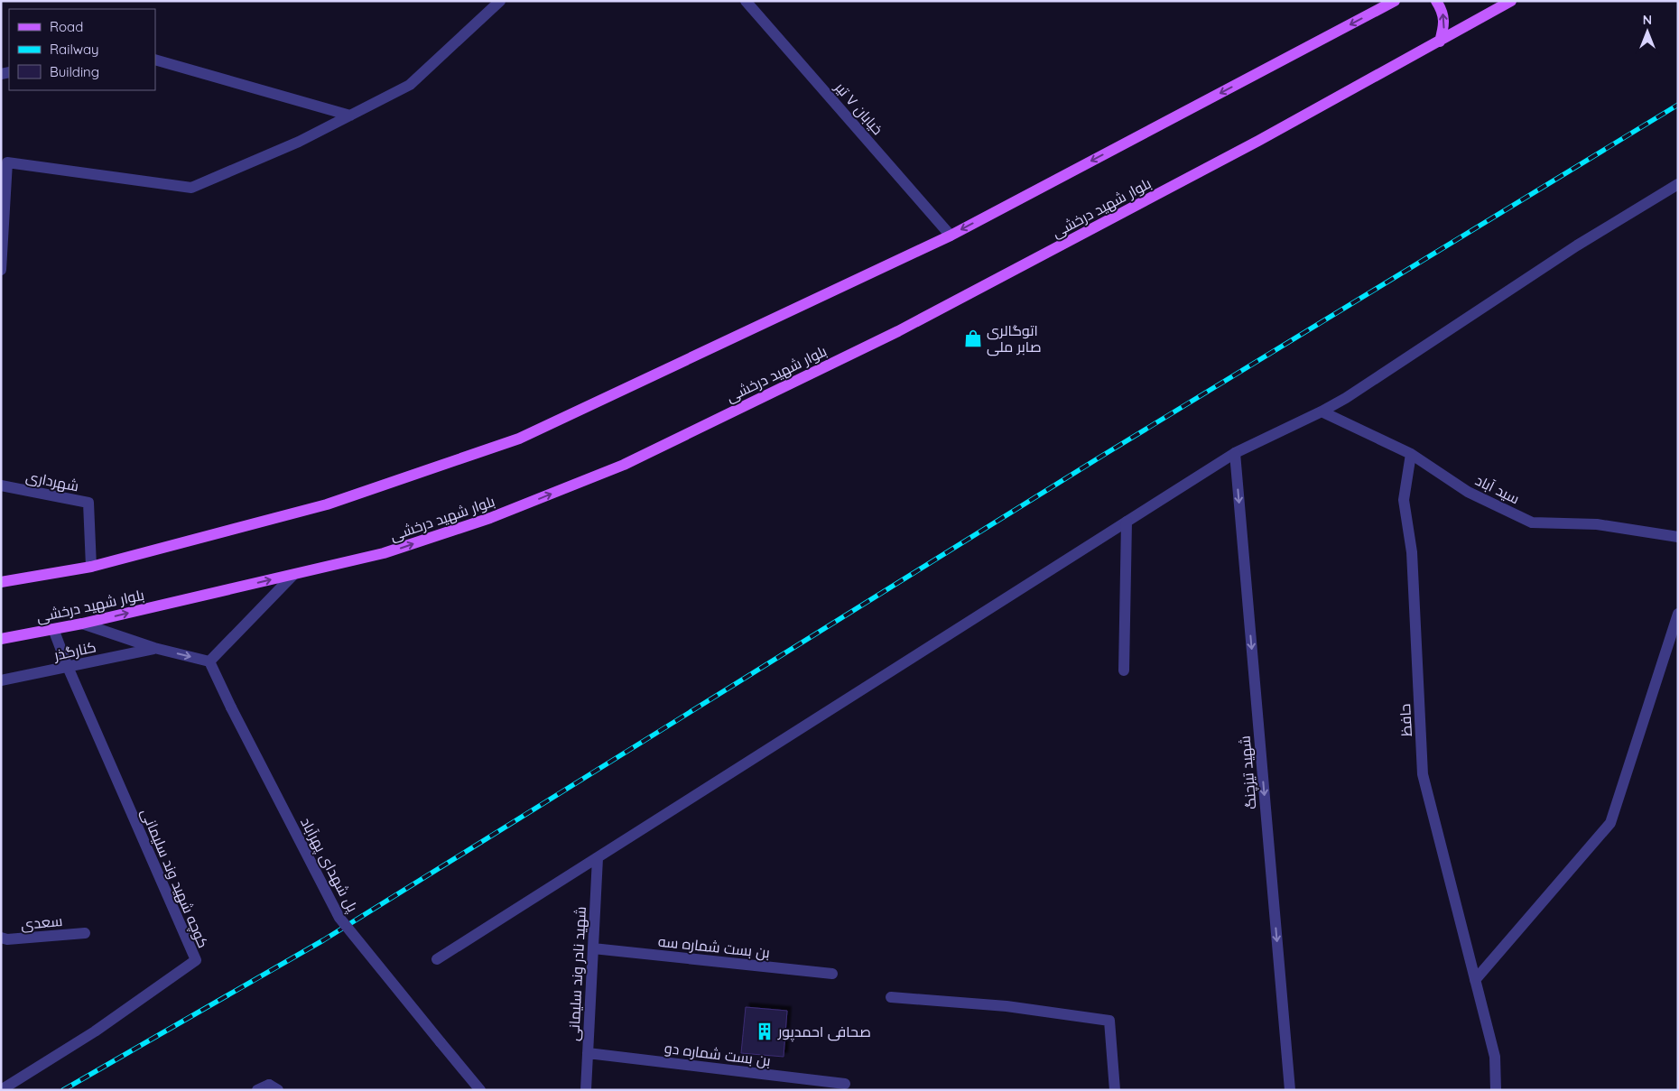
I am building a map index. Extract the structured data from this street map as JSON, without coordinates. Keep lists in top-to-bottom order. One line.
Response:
{"streets":{"main road":["بلوار شهید درخشی"],"street":["خیابان ۷ تیر","شهرداری","سید آباد","کنارگذر","حافظ","شهید تیزچنگ","پل شهدای پهرآباد","کوچه شهید وند سلیمانی","سعدی","بن بست شماره سه","شهید نادر وند سلیمانی","بن بست شماره دو"]},"crossings":[["سید آباد","حافظ"],["کنارگذر","کوچه شهید وند سلیمانی"],["بن بست شماره سه","شهید نادر وند سلیمانی"],["شهید نادر وند سلیمانی","بن بست شماره دو"]],"one_way":["شهید تیزچنگ"],"places":{"shop":["اتوگالری صابر ملی"],"building":["صحافی احمدپور"]},"legend":["Road","Railway","Building"],"north":"top"}
